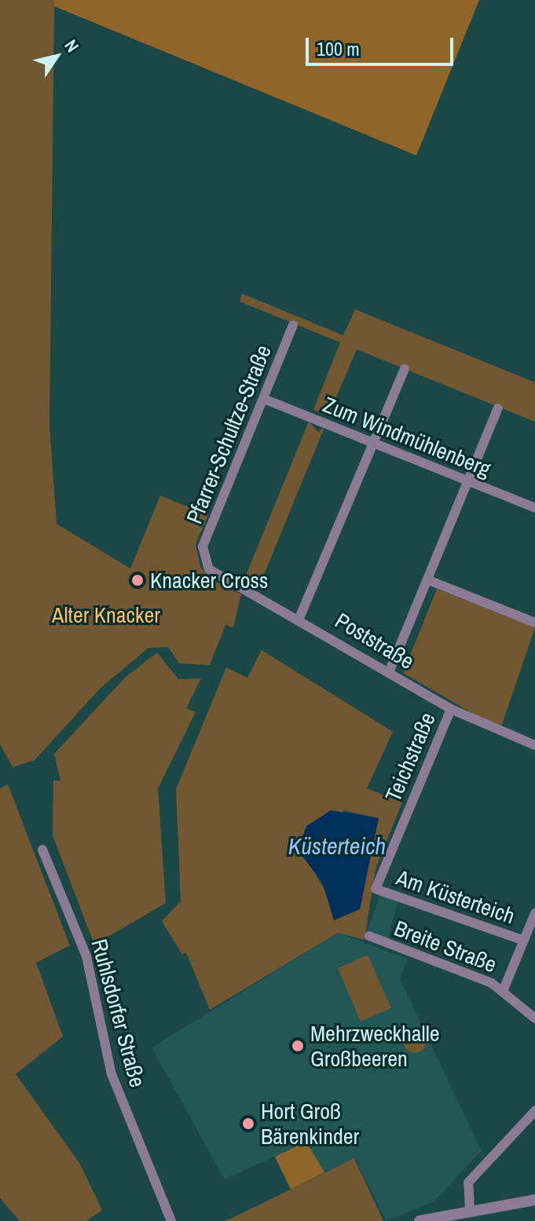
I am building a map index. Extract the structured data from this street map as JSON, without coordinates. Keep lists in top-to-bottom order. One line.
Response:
{"streets":{"street":["Pfarrer-Schultze-Straße","Zum Windmühlenberg","Poststraße","Teichstraße","Am Küsterteich","Breite Straße","Ruhlsdorfer Straße"]},"crossings":[["Pfarrer-Schultze-Straße","Zum Windmühlenberg"],["Pfarrer-Schultze-Straße","Poststraße"],["Poststraße","Teichstraße"],["Teichstraße","Am Küsterteich"]],"water":["Küsterteich"],"parks":["Alter Knacker"],"places":["Knacker Cross","Mehrzweckhalle Großbeeren","Hort Groß Bärenkinder"],"scale_bar":"100 m","north":"top right"}
